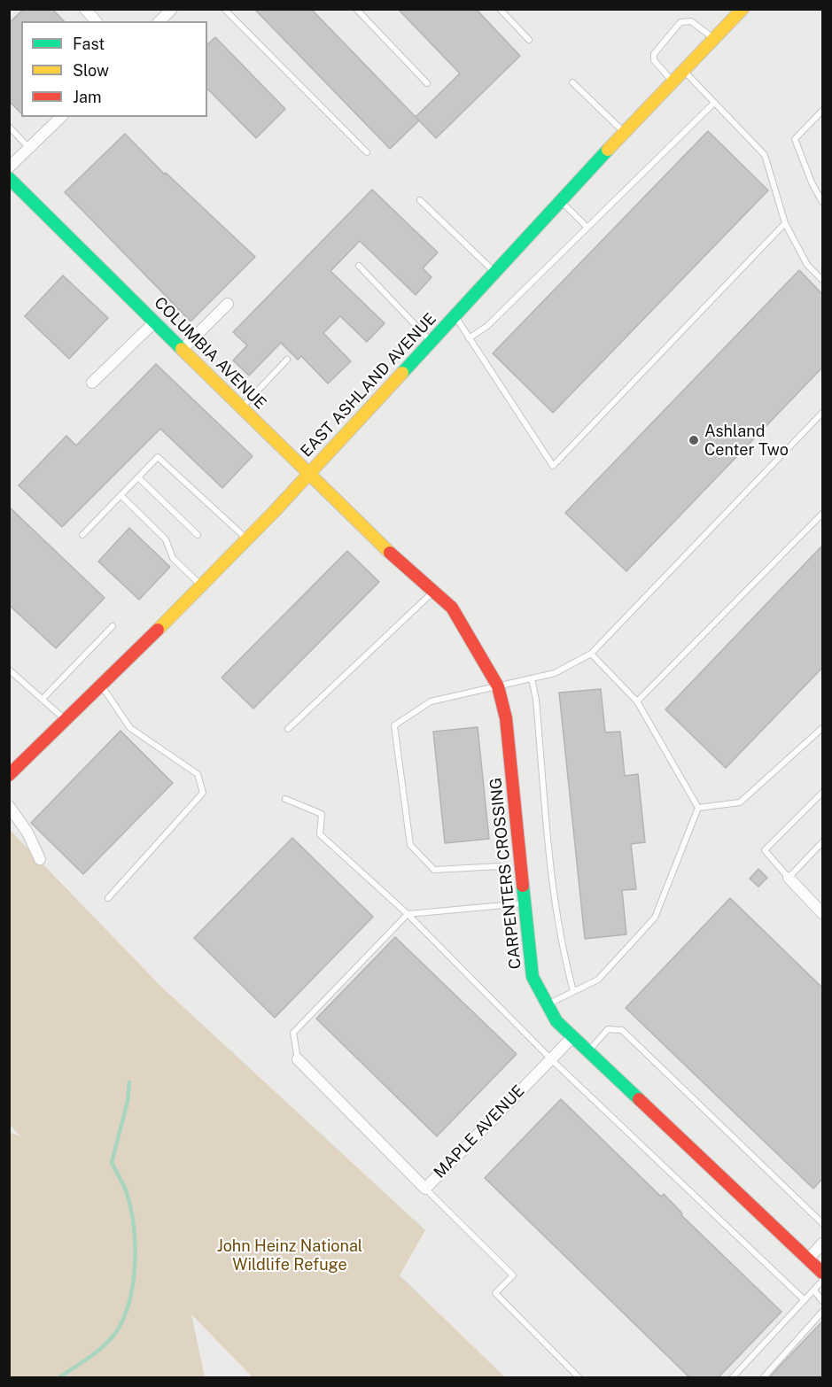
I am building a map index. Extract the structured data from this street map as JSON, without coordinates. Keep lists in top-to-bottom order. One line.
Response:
{"streets":{"street":["COLUMBIA AVENUE","EAST ASHLAND AVENUE","CARPENTERS CROSSING","MAPLE AVENUE"]},"crossings":[["COLUMBIA AVENUE","EAST ASHLAND AVENUE"],["COLUMBIA AVENUE","CARPENTERS CROSSING"],["CARPENTERS CROSSING","MAPLE AVENUE"]],"parks":["John Heinz National Wildlife Refuge"],"places":["Ashland Center Two"],"legend":["Fast","Slow","Jam"]}
